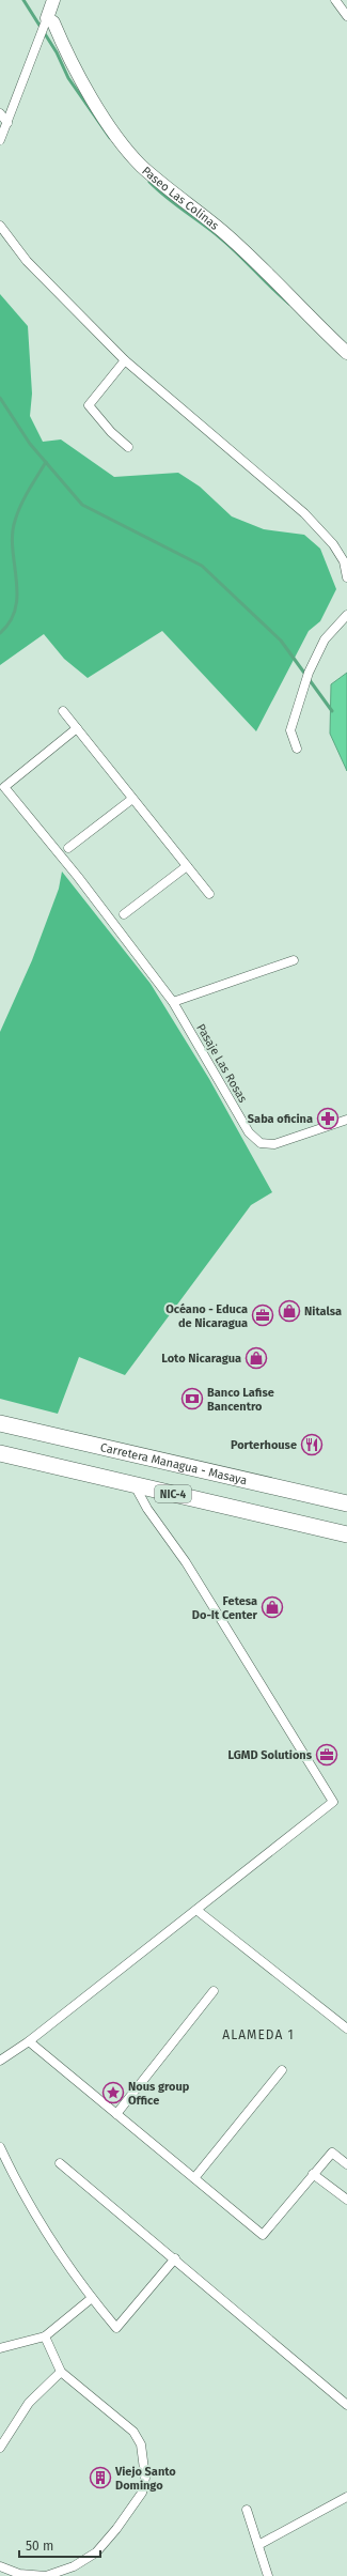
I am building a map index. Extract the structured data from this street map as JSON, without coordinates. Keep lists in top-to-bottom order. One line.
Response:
{"streets":{"highway":["Carretera Managua - Masaya","NIC-4"],"street":["Paseo Las Colinas","Pasaje Las Rosas"]},"districts":["ALAMEDA 1"],"places":{"pharmacy":["Saba oficina"],"shop":["Nitalsa","Loto Nicaragua","Fetesa Do-It Center"],"office":["Océano - Educa de Nicaragua","LGMD Solutions"],"bank":["Banco Lafise Bancentro"],"restaurant":["Porterhouse"],"place":["Nous group Office"],"building":["Viejo Santo Domingo"]},"scale_bar":"50 m"}
